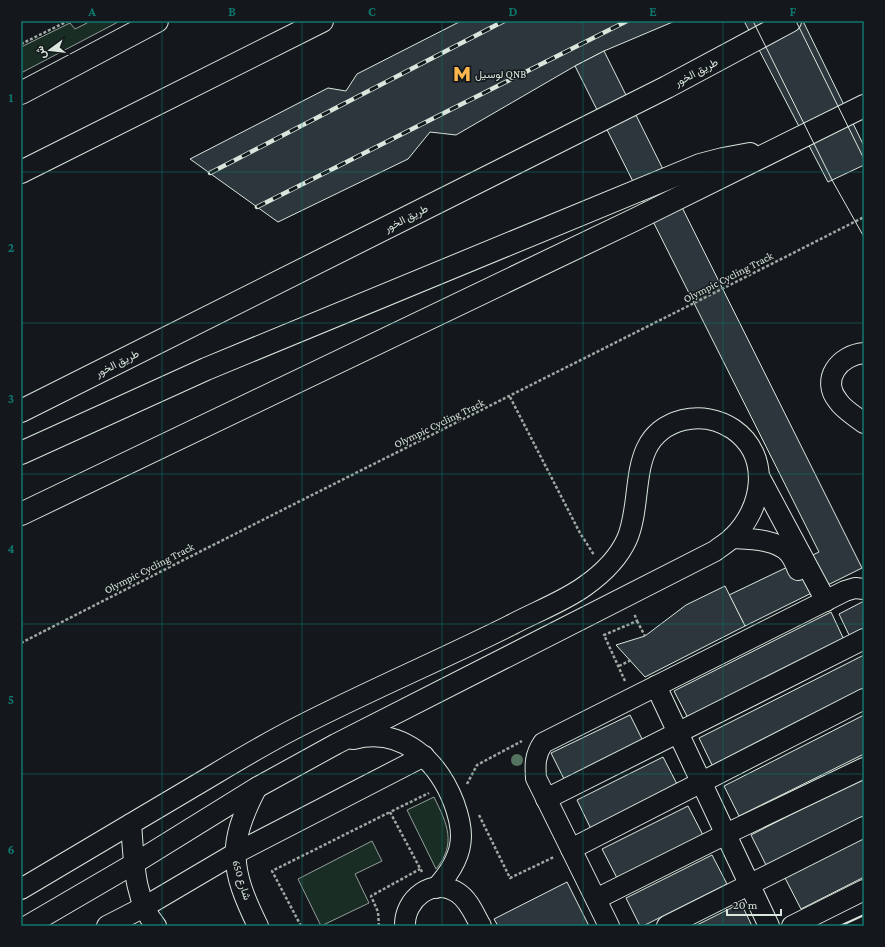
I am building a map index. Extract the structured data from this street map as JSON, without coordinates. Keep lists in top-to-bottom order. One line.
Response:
{"streets":{"highway":["طريق الخور"],"street":["شارع 650"],"path":["Olympic Cycling Track"]},"places":{"metro station":["لوسيل QNB"]},"scale_bar":"20 m","north":"left","grid":{"columns":["A","B","C","D","E","F"],"rows":["1","2","3","4","5","6"]}}
